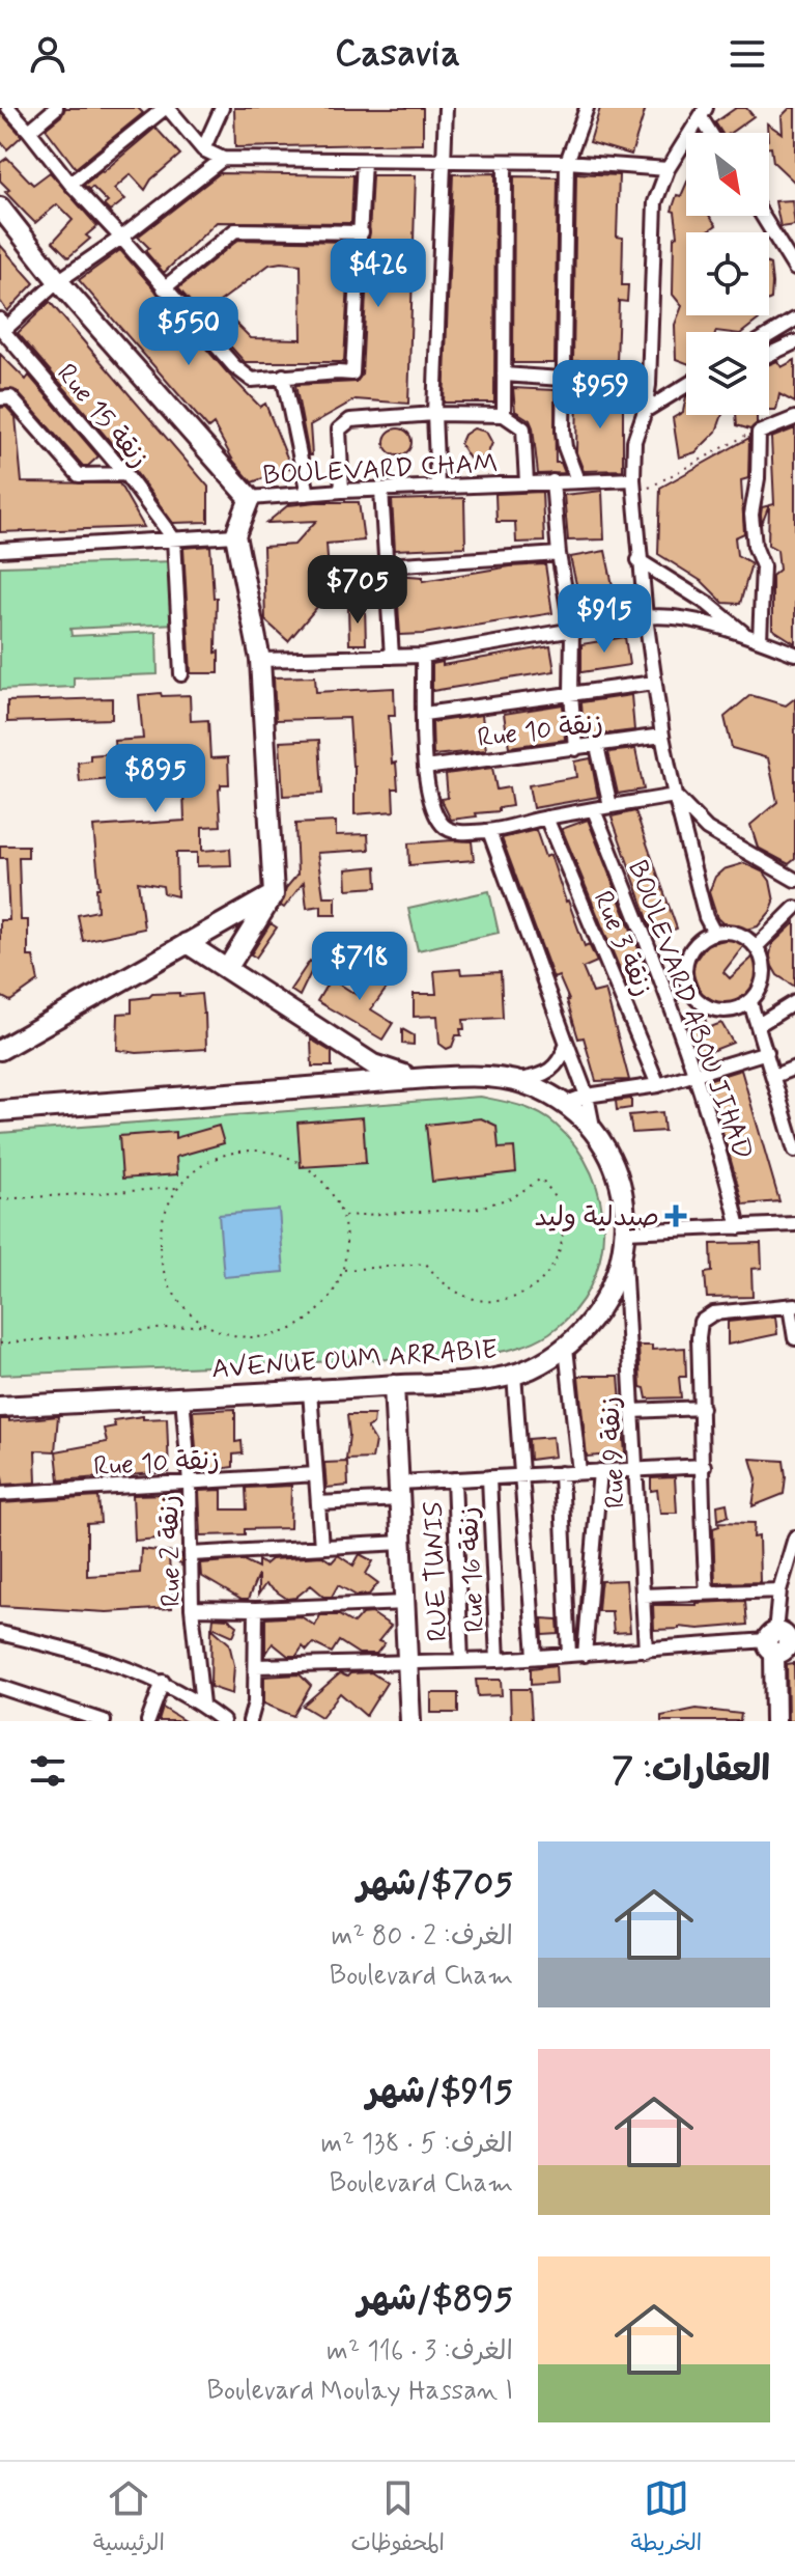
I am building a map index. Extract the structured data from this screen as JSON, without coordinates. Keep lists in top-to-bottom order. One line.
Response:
{"streets":{"street":["Rue 15 زنقة","BOULEVARD CHAM","Rue 10 زنقة","Rue 3 زنقة","BOULEVARD ABOU JIHAD","AVENUE OUM ARRABIE","Rue 9 زنقة","Rue 2 زنقة","Rue 16 زنقة","RUE TUNIS"]},"crossings":[["Rue 10 زنقة","Rue 2 زنقة"],["AVENUE OUM ARRABIE","Rue 9 زنقة"],["AVENUE OUM ARRABIE","Rue 2 زنقة"]],"places":{"health":["صيدلية وليد"]},"north":"bottom right","page":{"header":"Casavia","price":["$426","$550","$959","$705","$915","$895","$718"],"heading":"العقارات: 7","list":[{"name":"$705/شهر","note":"الغرف: 2 · 80 m² · Boulevard Cham"},{"name":"$915/شهر","note":"الغرف: 5 · 138 m² · Boulevard Cham"},{"name":"$895/شهر","note":"الغرف: 3 · 116 m² · Boulevard Moulay Hassan I"}],"tabs":["الخريطة","المحفوظات","الرئيسية"]}}
